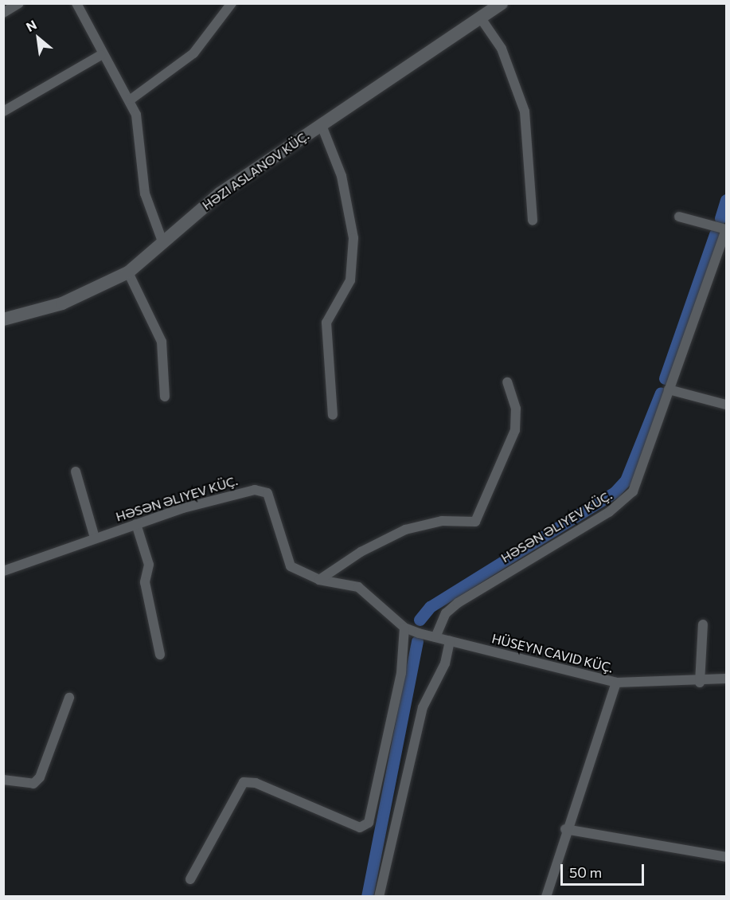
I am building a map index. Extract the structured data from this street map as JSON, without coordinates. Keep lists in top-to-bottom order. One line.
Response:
{"streets":{"street":["HƏZI ASLANOV KÜÇ.","HƏSƏN ƏLIYEV KÜÇ.","HÜSEYN CAVID KÜÇ."]},"crossings":[["HƏSƏN ƏLIYEV KÜÇ.","HÜSEYN CAVID KÜÇ."]],"scale_bar":"50 m","north":"top left"}
